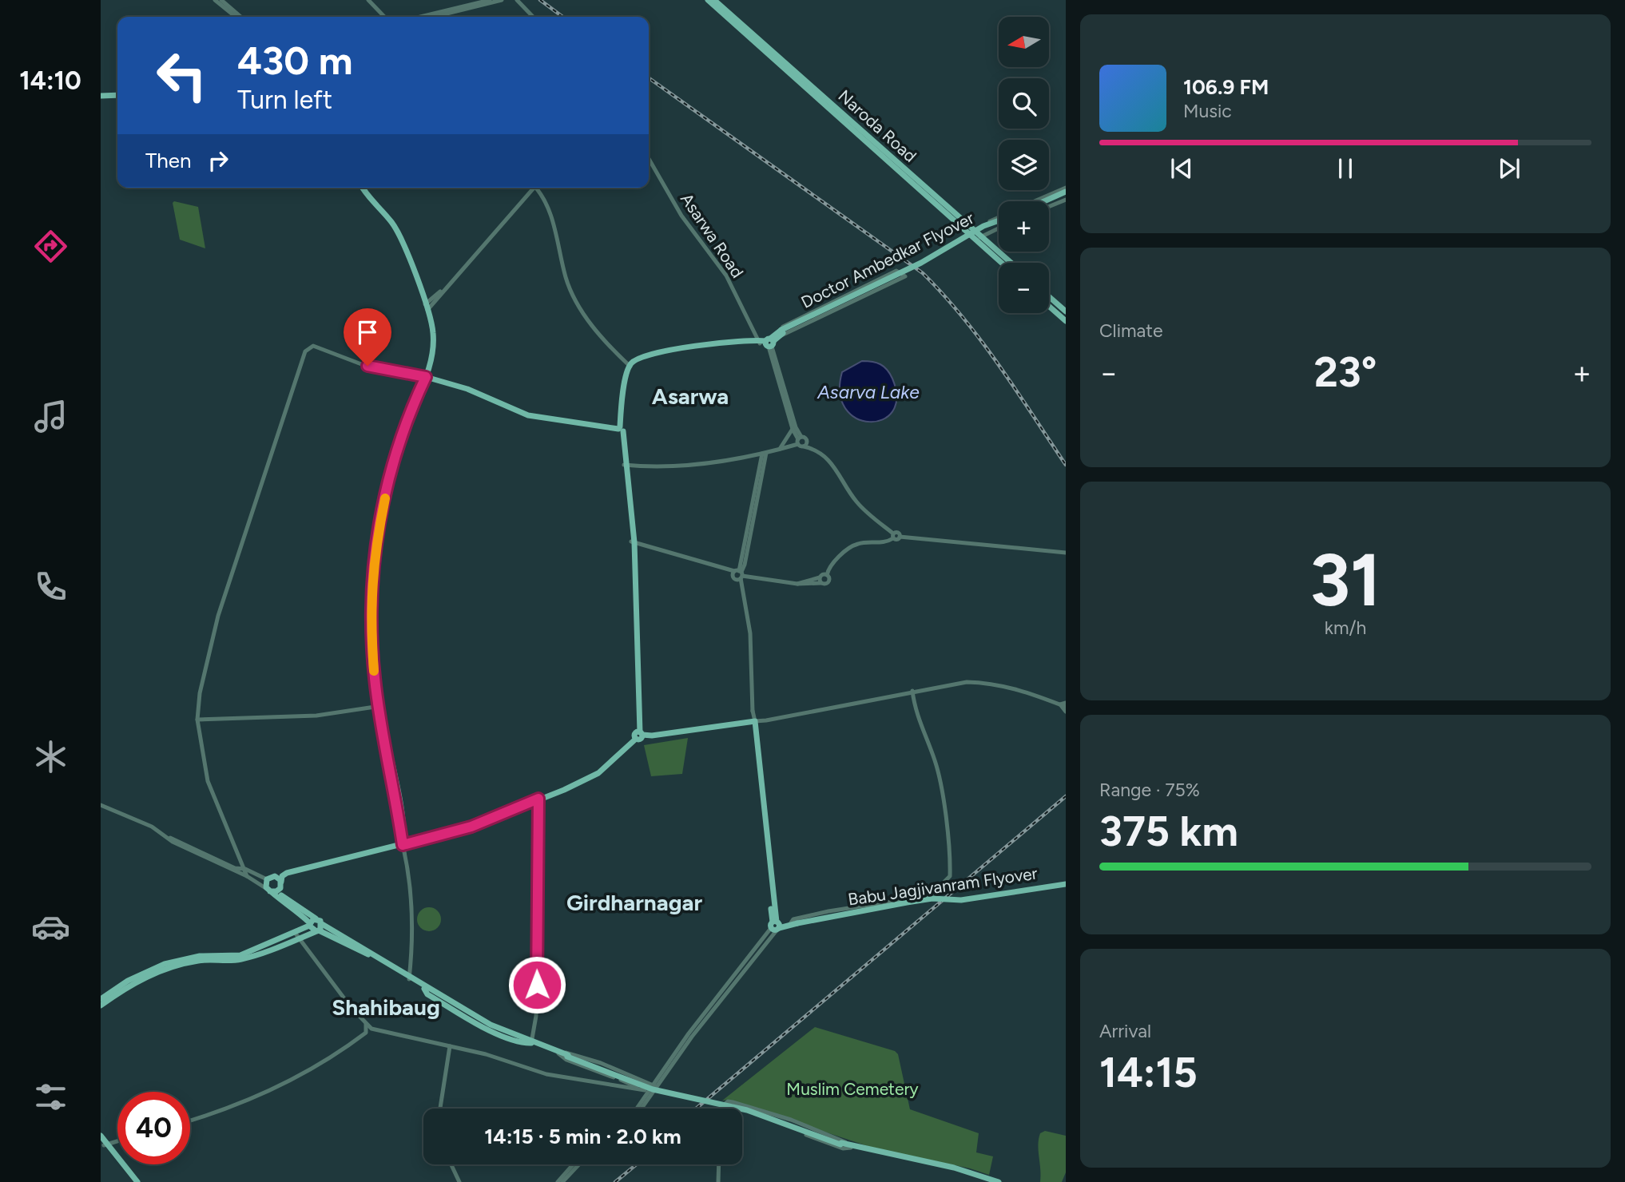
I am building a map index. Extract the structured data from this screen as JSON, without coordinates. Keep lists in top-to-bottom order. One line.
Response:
{"streets":{"main road":["Naroda Road","Doctor Ambedkar Flyover","Babu Jagjivanram Flyover"],"street":["Asarwa Road"]},"crossings":[["Asarwa Road","Doctor Ambedkar Flyover"]],"districts":["Asarwa","Girdharnagar","Shahibaug"],"water":["Asarva Lake"],"parks":["Muslim Cemetery"],"north":"left","page":{"tabs":"14:10","map_buttons":["+","−"],"turn":["430 m","Turn left"],"song":["106.9 FM","Music"],"then":"Then","tile":["Climate",["31","km/h"],["Range · 75%","375 km"],["Arrival","14:15"]],"heat":["−","23°","+"],"limit":"40","trip":"14:15 · 5 min · 2.0 km"}}
